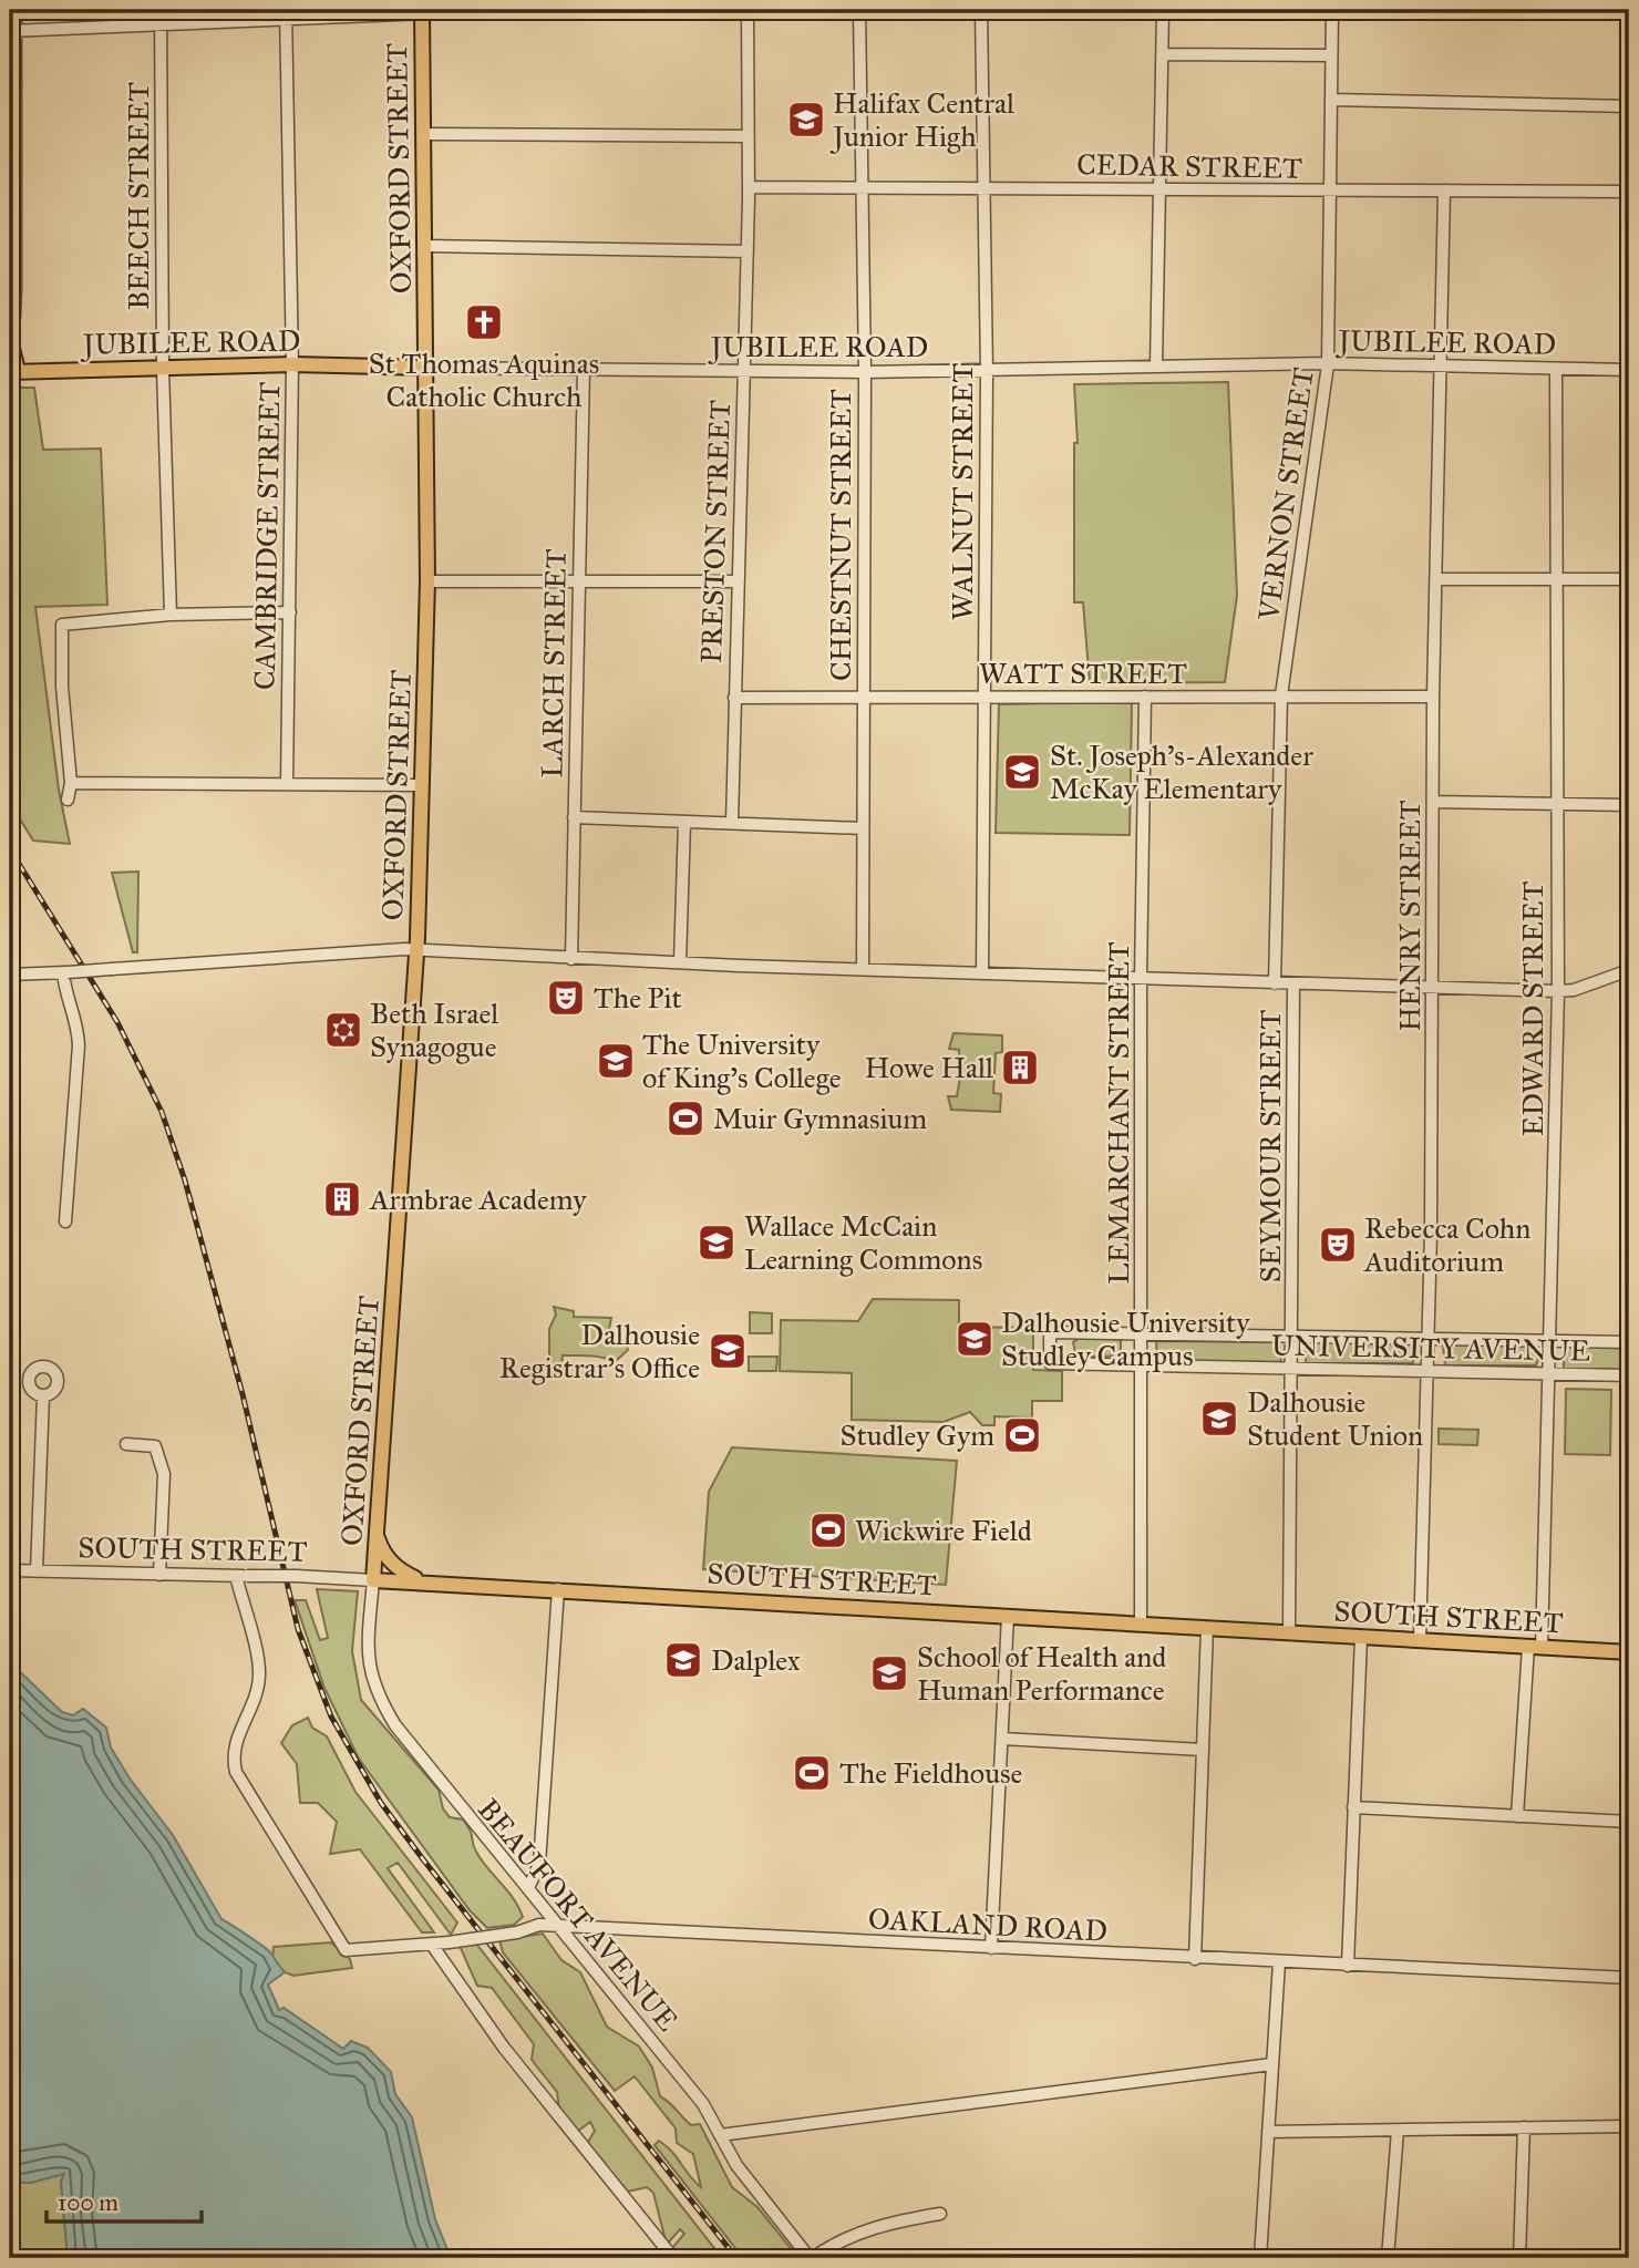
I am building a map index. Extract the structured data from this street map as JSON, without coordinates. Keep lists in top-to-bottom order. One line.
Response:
{"streets":{"main road":["OXFORD STREET","JUBILEE ROAD","SOUTH STREET"],"street":["CEDAR STREET","BEECH STREET","WALNUT STREET","VERNON STREET","PRESTON STREET","CHESTNUT STREET","CAMBRIDGE STREET","LARCH STREET","WATT STREET","HENRY STREET","EDWARD STREET","LEMARCHANT STREET","SEYMOUR STREET","UNIVERSITY AVENUE","BEAUFORT AVENUE","OAKLAND ROAD"]},"crossings":[["CEDAR STREET","WALNUT STREET"],["CEDAR STREET","VERNON STREET"],["CEDAR STREET","PRESTON STREET"],["CEDAR STREET","CHESTNUT STREET"],["CEDAR STREET","HENRY STREET"],["OXFORD STREET","JUBILEE ROAD"],["OXFORD STREET","SOUTH STREET"],["OXFORD STREET","BEAUFORT AVENUE"],["BEECH STREET","JUBILEE ROAD"],["JUBILEE ROAD","WALNUT STREET"],["JUBILEE ROAD","VERNON STREET"],["JUBILEE ROAD","PRESTON STREET"],["JUBILEE ROAD","CHESTNUT STREET"],["JUBILEE ROAD","CAMBRIDGE STREET"],["JUBILEE ROAD","LARCH STREET"],["JUBILEE ROAD","HENRY STREET"],["JUBILEE ROAD","EDWARD STREET"],["WALNUT STREET","WATT STREET"],["VERNON STREET","WATT STREET"],["PRESTON STREET","WATT STREET"],["CHESTNUT STREET","WATT STREET"],["WATT STREET","HENRY STREET"],["WATT STREET","LEMARCHANT STREET"],["HENRY STREET","UNIVERSITY AVENUE"],["HENRY STREET","SOUTH STREET"],["EDWARD STREET","UNIVERSITY AVENUE"],["EDWARD STREET","SOUTH STREET"],["LEMARCHANT STREET","UNIVERSITY AVENUE"],["LEMARCHANT STREET","SOUTH STREET"],["SEYMOUR STREET","UNIVERSITY AVENUE"],["SEYMOUR STREET","SOUTH STREET"],["SOUTH STREET","BEAUFORT AVENUE"],["SOUTH STREET","OAKLAND ROAD"],["BEAUFORT AVENUE","OAKLAND ROAD"]],"places":{"school or university":["Halifax Central Junior High","St. Joseph's-Alexander McKay Elementary","The University of King's College","Wallace McCain Learning Commons","Dalhousie University Studley Campus","Dalhousie Registrar's Office","Dalhousie Student Union","Dalplex","School of Health and Human Performance"],"church":["St Thomas Aquinas Catholic Church"],"theatre":["The Pit","Rebecca Cohn Auditorium"],"synagogue":["Beth Israel Synagogue"],"building":["Howe Hall","Armbrae Academy"],"sports":["Muir Gymnasium","Studley Gym","Wickwire Field","The Fieldhouse"]},"scale_bar":"100 m"}
